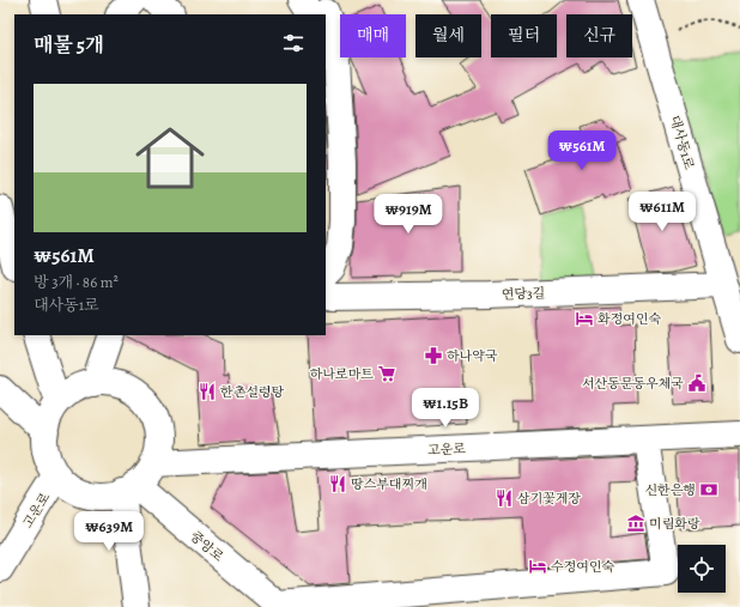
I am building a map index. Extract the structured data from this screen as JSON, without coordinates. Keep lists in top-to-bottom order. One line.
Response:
{"streets":{"street":["대사동1로","연당3길","고운로","중앙로"]},"crossings":[["대사동1로","연당3길"],["고운로","중앙로"]],"places":{"hotel":["화정여인숙","수정여인숙"],"pharmacy":["하나약국"],"supermarket":["하나로마트"],"public building":["서산동문동우체국"],"restaurant":["한촌설렁탕","땅스부대찌개","삼기꽃게장"],"bank":["신한은행"],"museum":["미림화랑"]},"page":{"chip":["매매","월세","필터","신규"],"heading":"매물 5개","list":[{"name":"₩561M","note":"방 3개 · 86 m² · 대사동1로"}],"price":["₩561M","₩611M","₩919M","₩1.15B","₩639M"]}}
